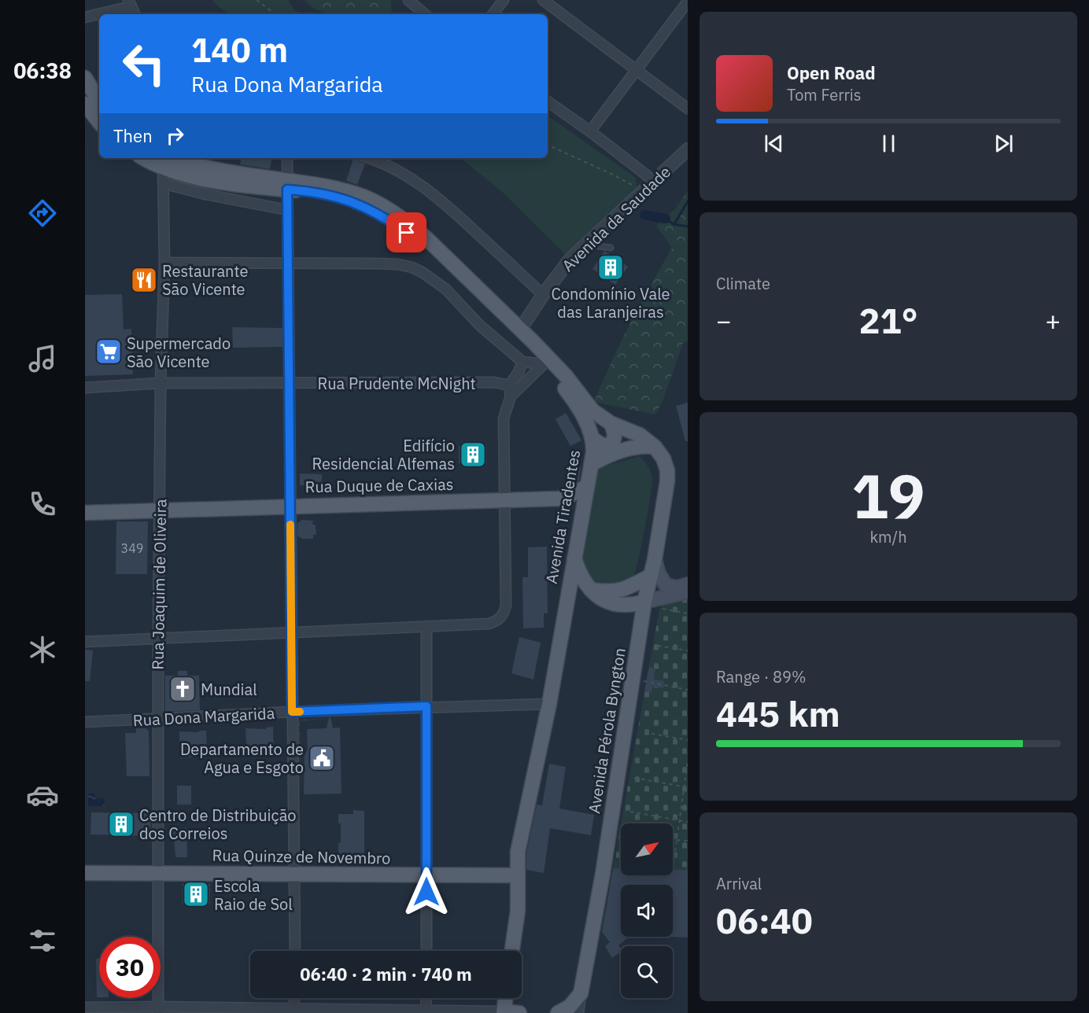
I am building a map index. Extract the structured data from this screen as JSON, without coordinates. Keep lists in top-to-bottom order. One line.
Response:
{"streets":{"main road":["Rua Duque de Caxias","Avenida Tiradentes","Avenida Pérola Byngton","Rua Quinze de Novembro"],"street":["Avenida da Saudade","Rua Prudente McNight","Rua Joaquim de Oliveira","Rua Dona Margarida"]},"crossings":[["Avenida da Saudade","Avenida Tiradentes"],["Rua Prudente McNight","Rua Joaquim de Oliveira"],["Rua Duque de Caxias","Avenida Tiradentes"],["Rua Duque de Caxias","Rua Joaquim de Oliveira"],["Avenida Tiradentes","Rua Joaquim de Oliveira"],["Avenida Tiradentes","Rua Dona Margarida"],["Avenida Tiradentes","Avenida Pérola Byngton"],["Avenida Tiradentes","Rua Quinze de Novembro"],["Rua Joaquim de Oliveira","Rua Dona Margarida"],["Rua Joaquim de Oliveira","Rua Quinze de Novembro"]],"places":{"building":["Condomínio Vale das Laranjeiras","Edifício Residencial Alfemas","Centro de Distribuição dos Correios","Escola Raio de Sol"],"restaurant":["Restaurante São Vicente"],"supermarket":["Supermercado São Vicente"],"church":["Mundial"],"public building":["Departamento de Agua e Esgoto"]},"house_numbers":["349"],"north":"top right","page":{"tabs":"06:38","turn":["140 m","Rua Dona Margarida"],"song":["Open Road","Tom Ferris"],"then":"Then","tile":["Climate",["19","km/h"],["Range · 89%","445 km"],["Arrival","06:40"]],"heat":["−","21°","+"],"limit":"30","trip":"06:40 · 2 min · 740 m"}}
